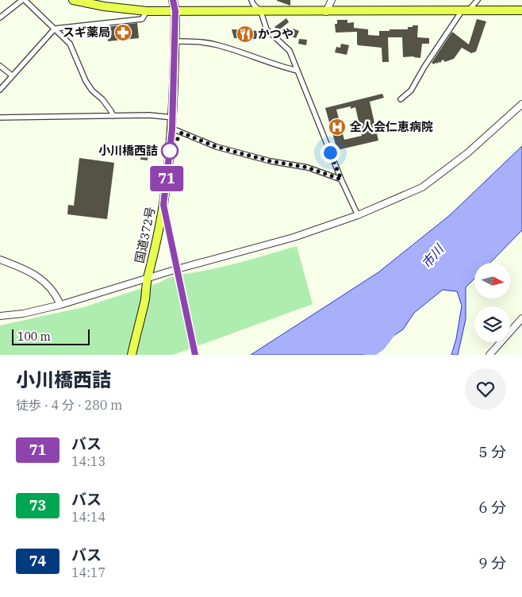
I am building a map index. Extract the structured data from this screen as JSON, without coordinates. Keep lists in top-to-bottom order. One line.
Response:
{"streets":{"highway":["国道372号"]},"water":["市川"],"places":{"pharmacy":["スギ薬局"],"restaurant":["かつや"],"hospital":["全人会仁恵病院"],"other":["小川橋西詰"]},"lines":["bus line 71"],"scale_bar":"100 m","north":"right","page":{"on_map":"71","scale":"100 m","heading":["小川橋西詰","徒歩 · 4 分 · 280 m"],"list":[{"mark":"71","name":"バス","note":"14:13","value":"5 分"},{"mark":"73","name":"バス","note":"14:14","value":"6 分"},{"mark":"74","name":"バス","note":"14:17","value":"9 分"}]}}
